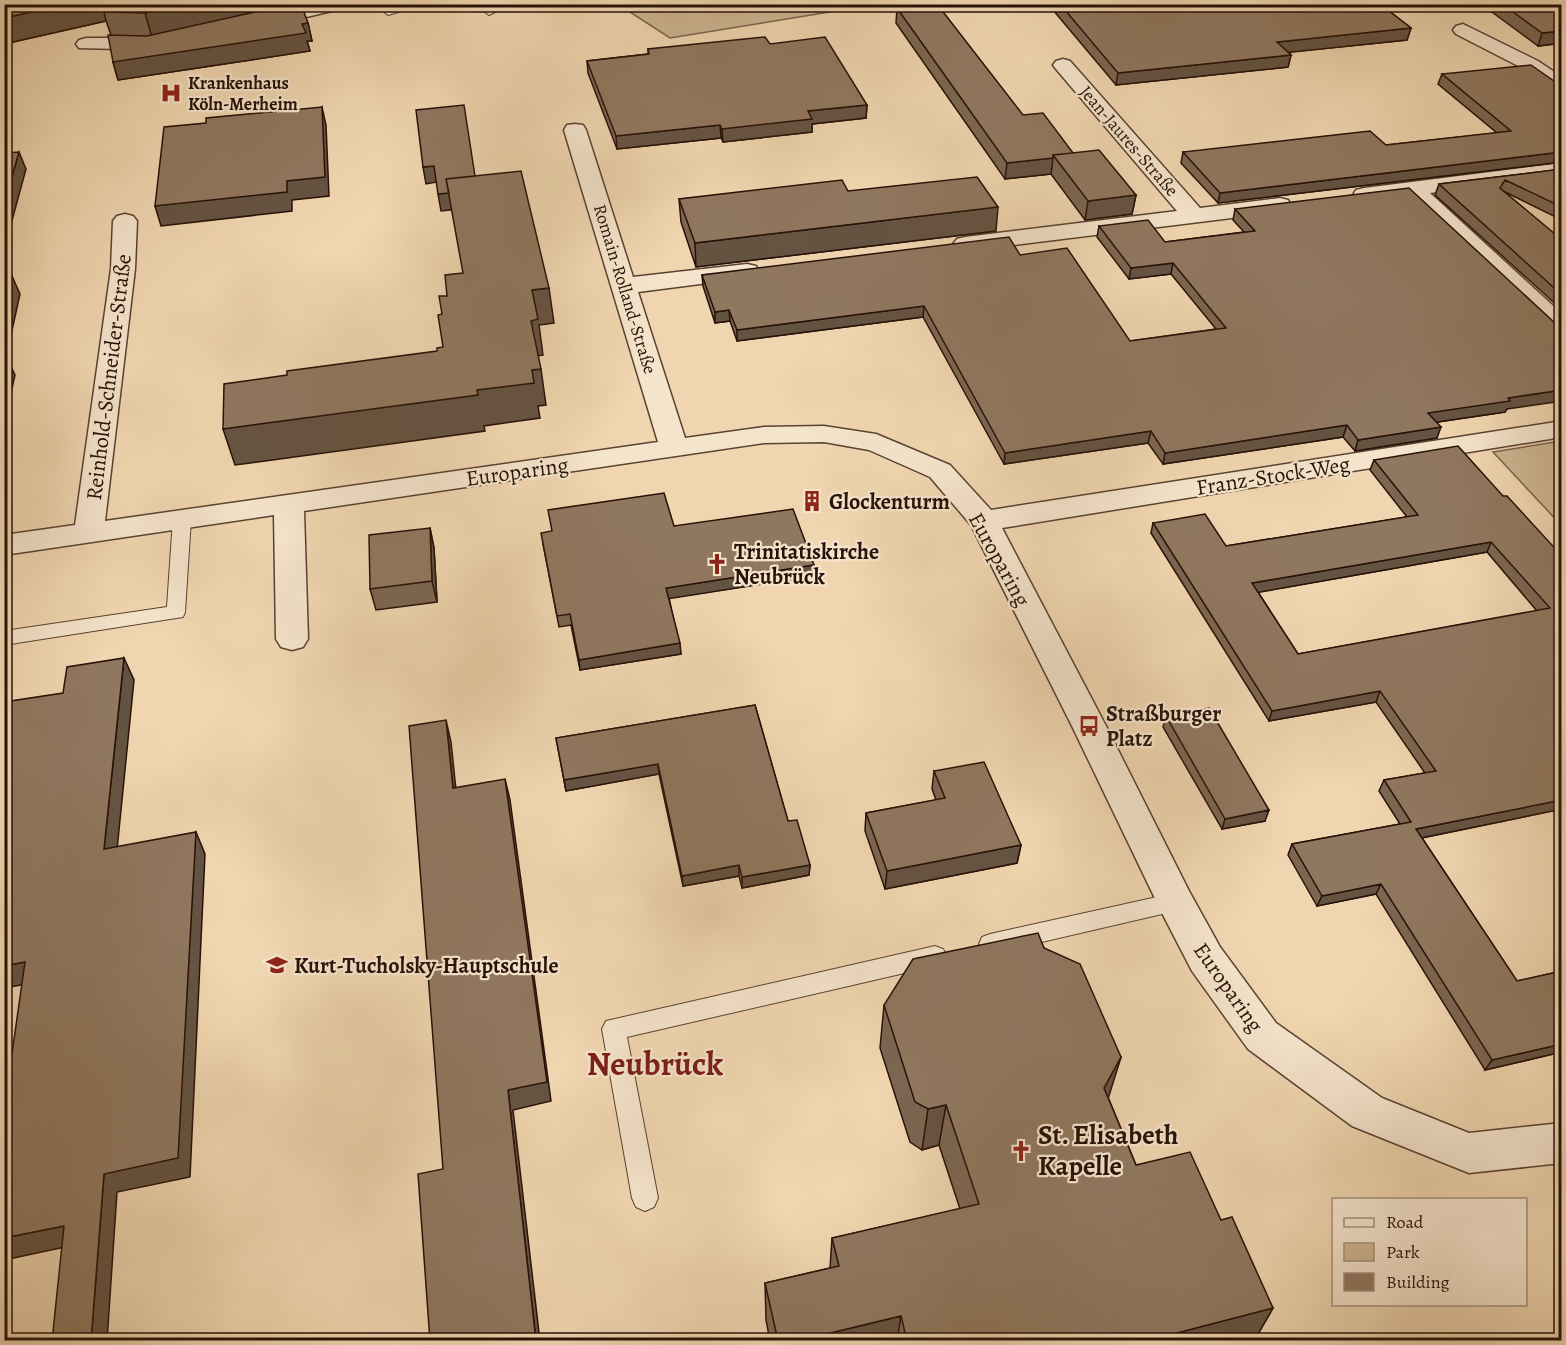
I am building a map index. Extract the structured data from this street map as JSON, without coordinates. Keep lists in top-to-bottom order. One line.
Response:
{"streets":{"street":["Jean-Jaures-Straße","Romain-Rolland-Straße","Reinhold-Schneider-Straße","Europaring","Franz-Stock-Weg"]},"crossings":[["Romain-Rolland-Straße","Europaring"],["Reinhold-Schneider-Straße","Europaring"],["Europaring","Franz-Stock-Weg"]],"districts":["Neubrück"],"places":{"hospital":["Krankenhaus Köln-Merheim"],"building":["Glockenturm"],"church":["Trinitatiskirche Neubrück","St. Elisabeth Kapelle"],"bus stop":["Straßburger Platz"],"school or university":["Kurt-Tucholsky-Hauptschule"]},"legend":["Road","Park","Building"]}
